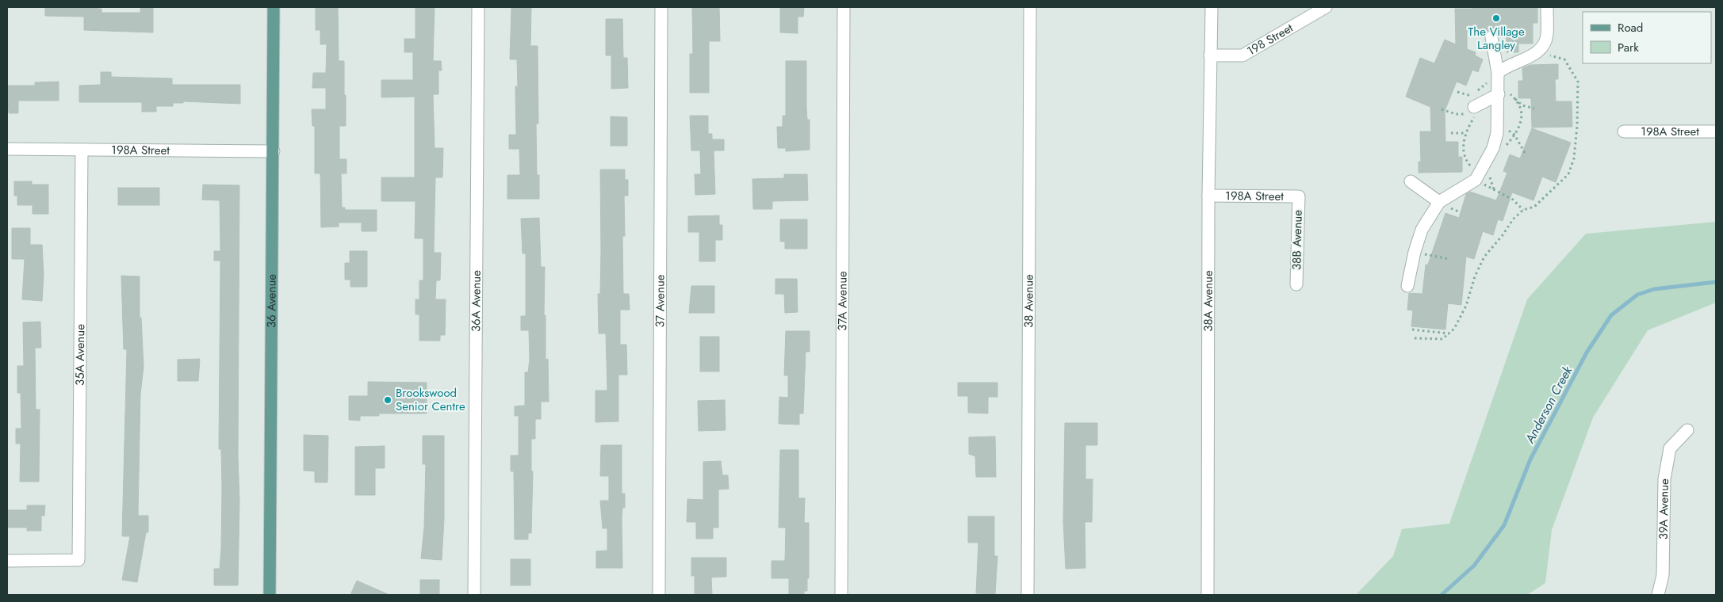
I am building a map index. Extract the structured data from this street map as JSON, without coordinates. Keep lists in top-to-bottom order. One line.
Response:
{"streets":{"main road":["36 Avenue"],"street":["198 Street","198A Street","38B Avenue","36A Avenue","37 Avenue","37A Avenue","38 Avenue","38A Avenue","35A Avenue","39A Avenue"]},"crossings":[["198 Street","38A Avenue"],["198A Street","38B Avenue"],["198A Street","36 Avenue"],["198A Street","38A Avenue"],["198A Street","35A Avenue"]],"water":["Anderson Creek"],"places":["The Village Langley","Brookswood Senior Centre"],"legend":["Road","Park"]}
